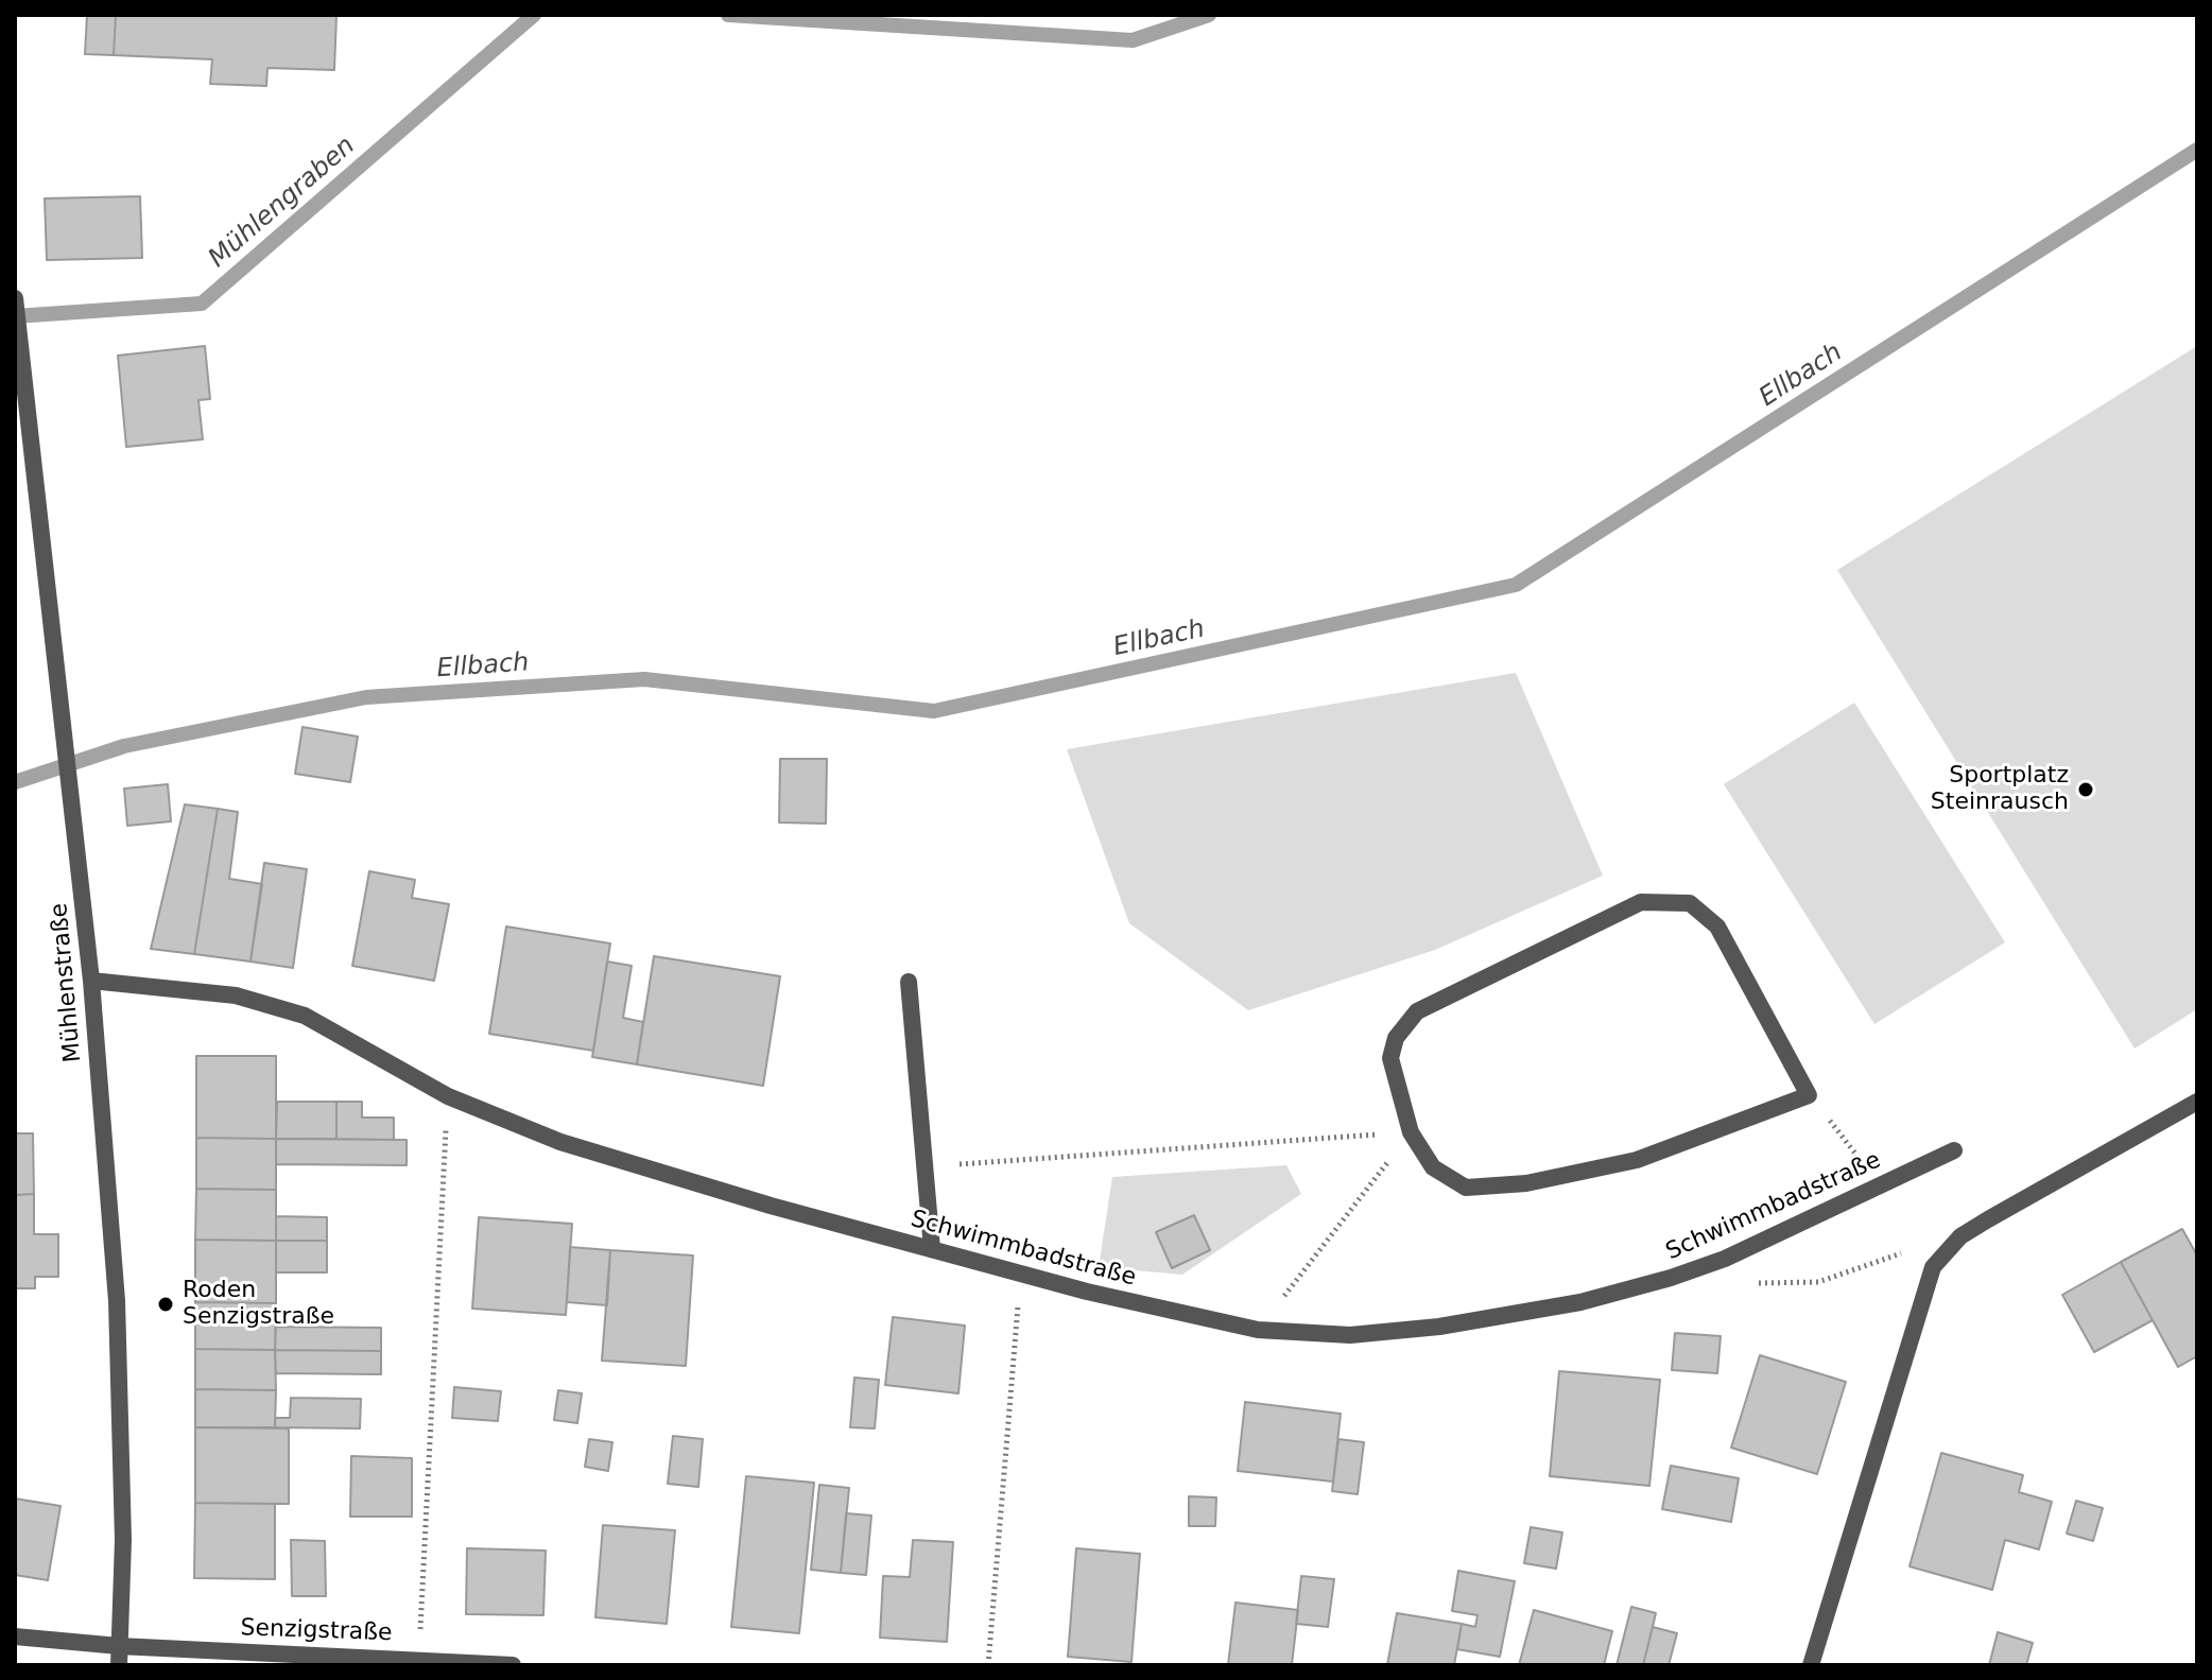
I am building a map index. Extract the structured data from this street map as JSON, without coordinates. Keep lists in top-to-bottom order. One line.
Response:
{"streets":{"street":["Mühlenstraße","Schwimmbadstraße","Senzigstraße"]},"crossings":[["Mühlenstraße","Schwimmbadstraße"],["Mühlenstraße","Senzigstraße"]],"water":["Mühlengraben","Ellbach"],"places":["Sportplatz Steinrausch","Roden Senzigstraße"]}
